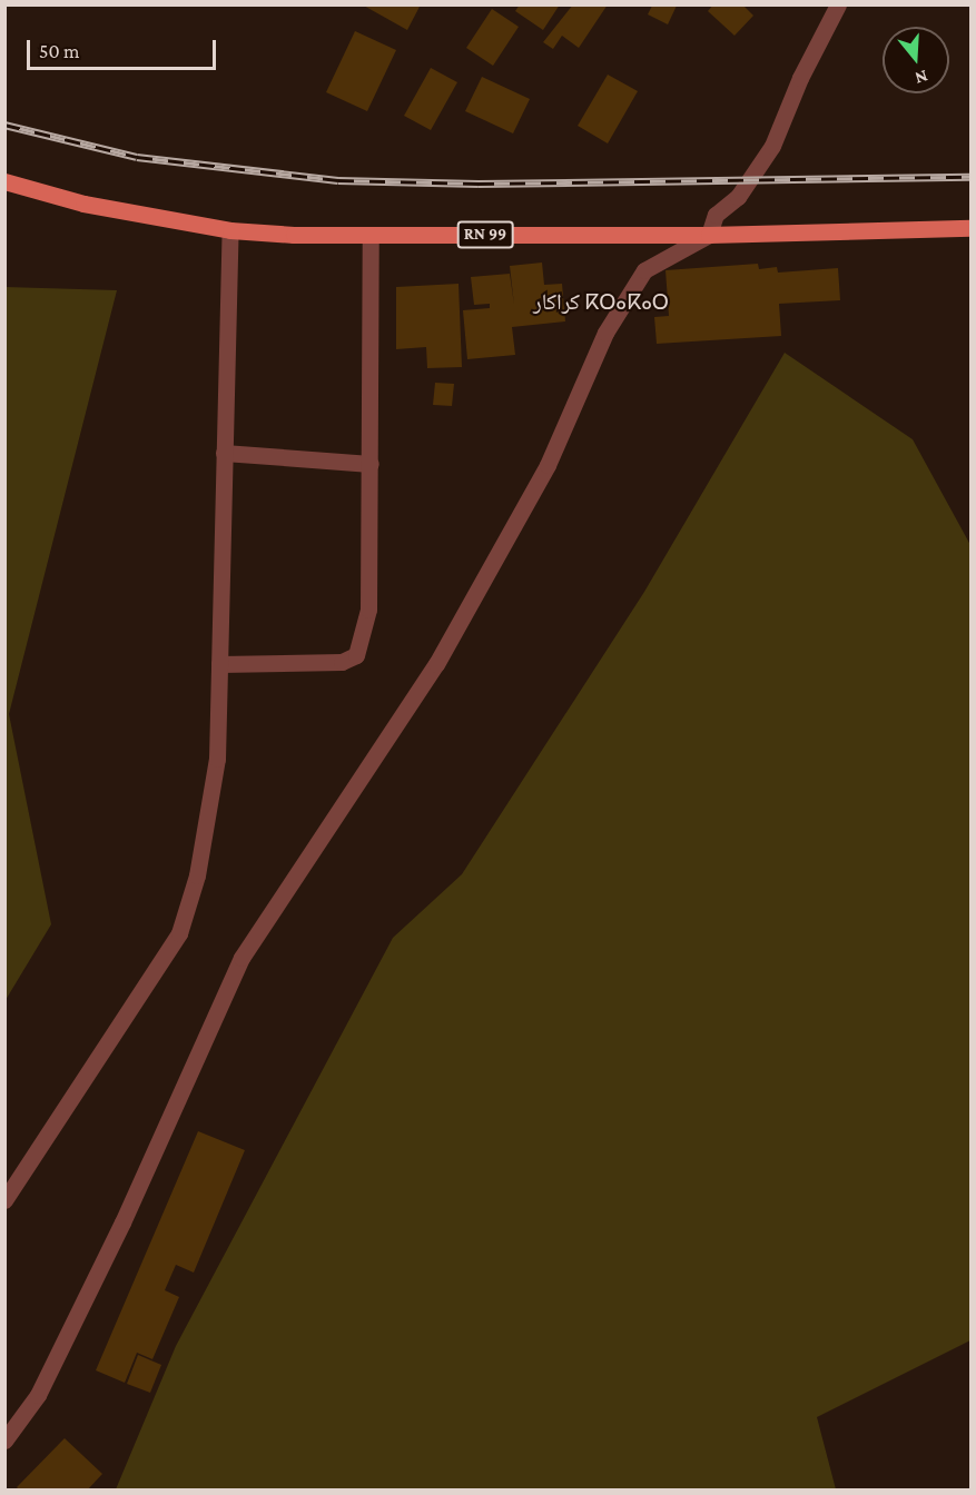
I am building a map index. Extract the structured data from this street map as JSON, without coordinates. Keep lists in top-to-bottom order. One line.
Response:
{"streets":{"main road":["RN 99"]},"districts":["كراكار ⴽⵔⴰⴽⴰⵔ"],"scale_bar":"50 m","north":"bottom"}
